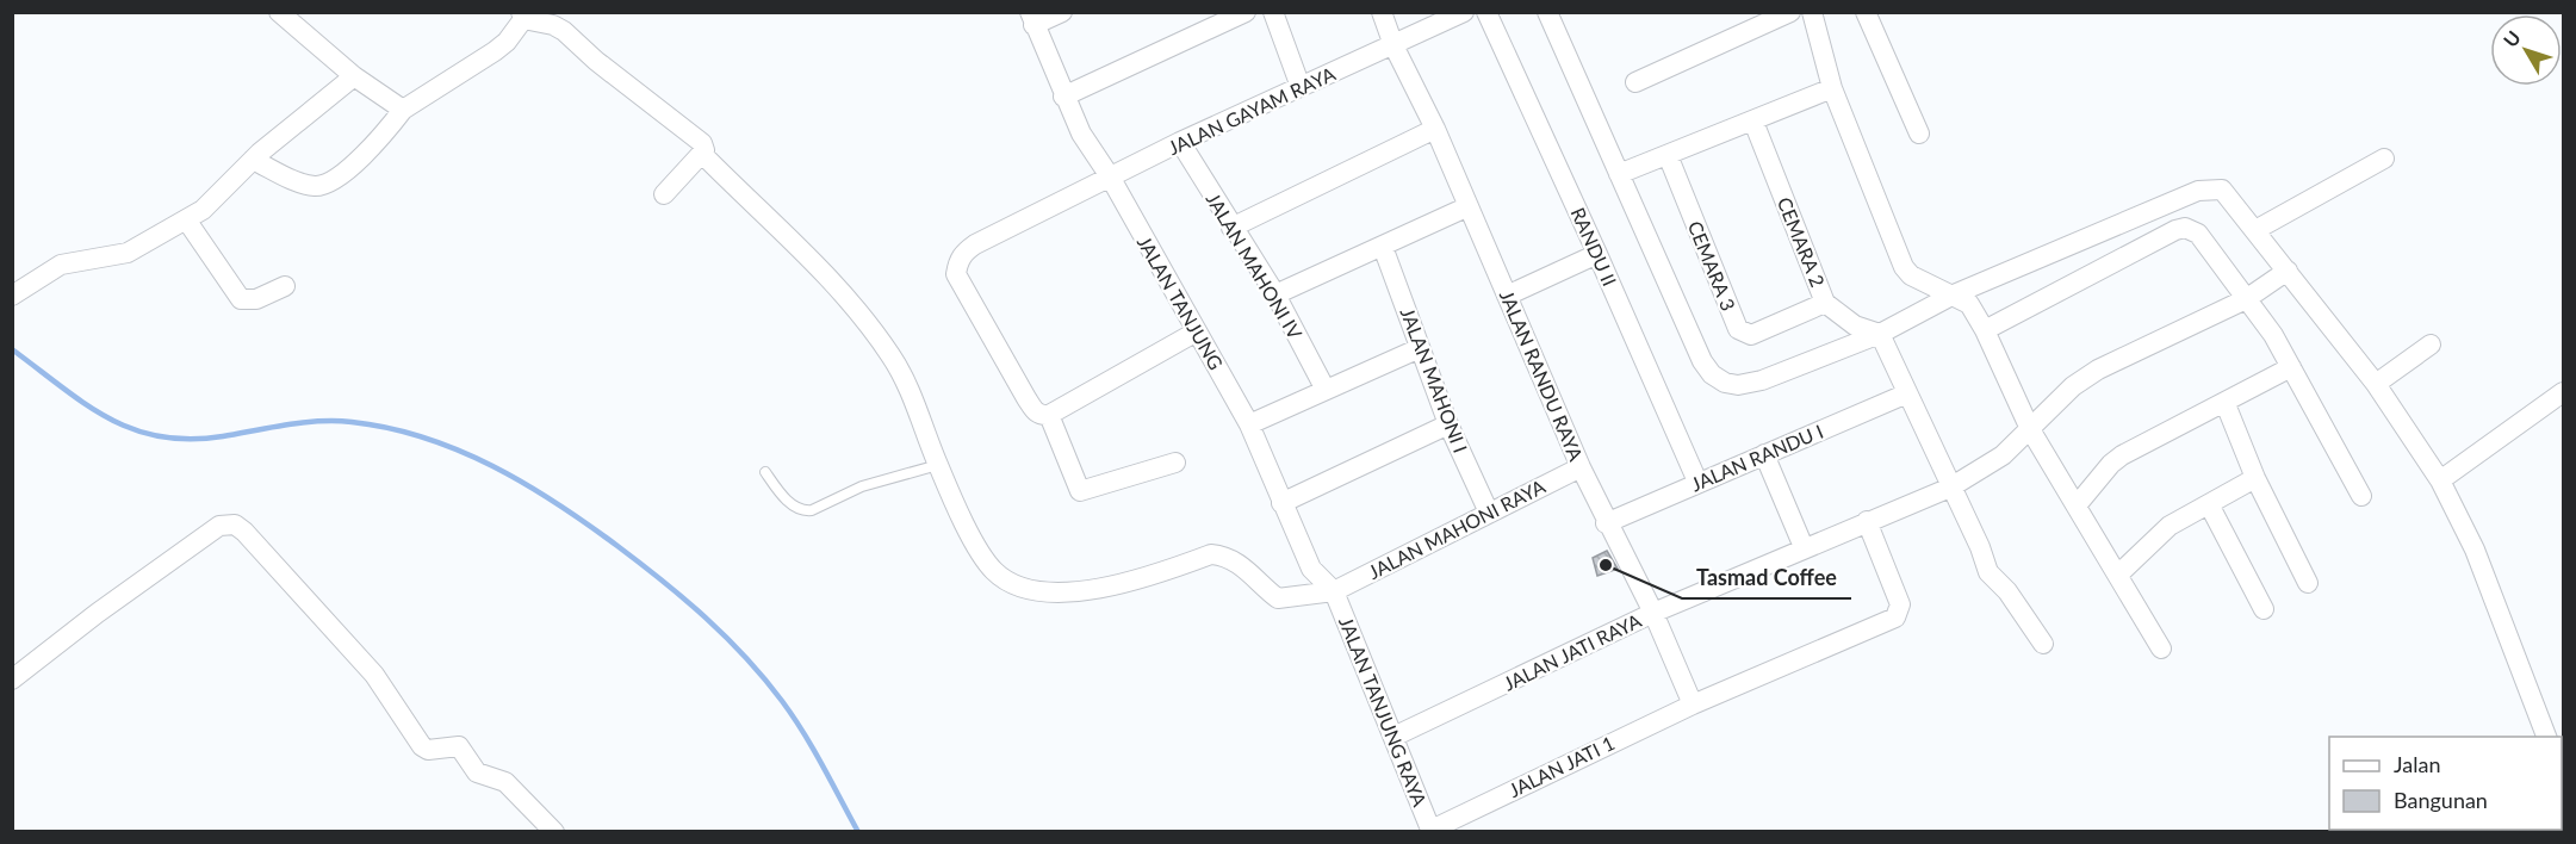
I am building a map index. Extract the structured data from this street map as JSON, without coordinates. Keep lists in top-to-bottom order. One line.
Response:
{"streets":{"street":["JALAN GAYAM RAYA","CEMARA 2","RANDU II","JALAN MAHONI IV","CEMARA 3","JALAN TANJUNG","JALAN RANDU RAYA","JALAN MAHONI I","JALAN RANDU I","JALAN MAHONI RAYA","JALAN JATI RAYA","JALAN TANJUNG RAYA","JALAN JATI 1"]},"crossings":[["JALAN GAYAM RAYA","JALAN MAHONI IV"],["JALAN GAYAM RAYA","JALAN TANJUNG"],["JALAN GAYAM RAYA","JALAN RANDU RAYA"],["CEMARA 2","CEMARA 3"],["RANDU II","JALAN RANDU I"],["JALAN TANJUNG","JALAN MAHONI RAYA"],["JALAN TANJUNG","JALAN TANJUNG RAYA"],["JALAN RANDU RAYA","JALAN RANDU I"],["JALAN RANDU RAYA","JALAN MAHONI RAYA"],["JALAN RANDU RAYA","JALAN JATI RAYA"],["JALAN RANDU RAYA","JALAN JATI 1"],["JALAN MAHONI I","JALAN MAHONI RAYA"],["JALAN MAHONI RAYA","JALAN TANJUNG RAYA"],["JALAN JATI RAYA","JALAN TANJUNG RAYA"],["JALAN JATI RAYA","JALAN JATI 1"],["JALAN TANJUNG RAYA","JALAN JATI 1"]],"places":["Tasmad Coffee"],"legend":["Jalan","Bangunan"],"north":"top left"}
